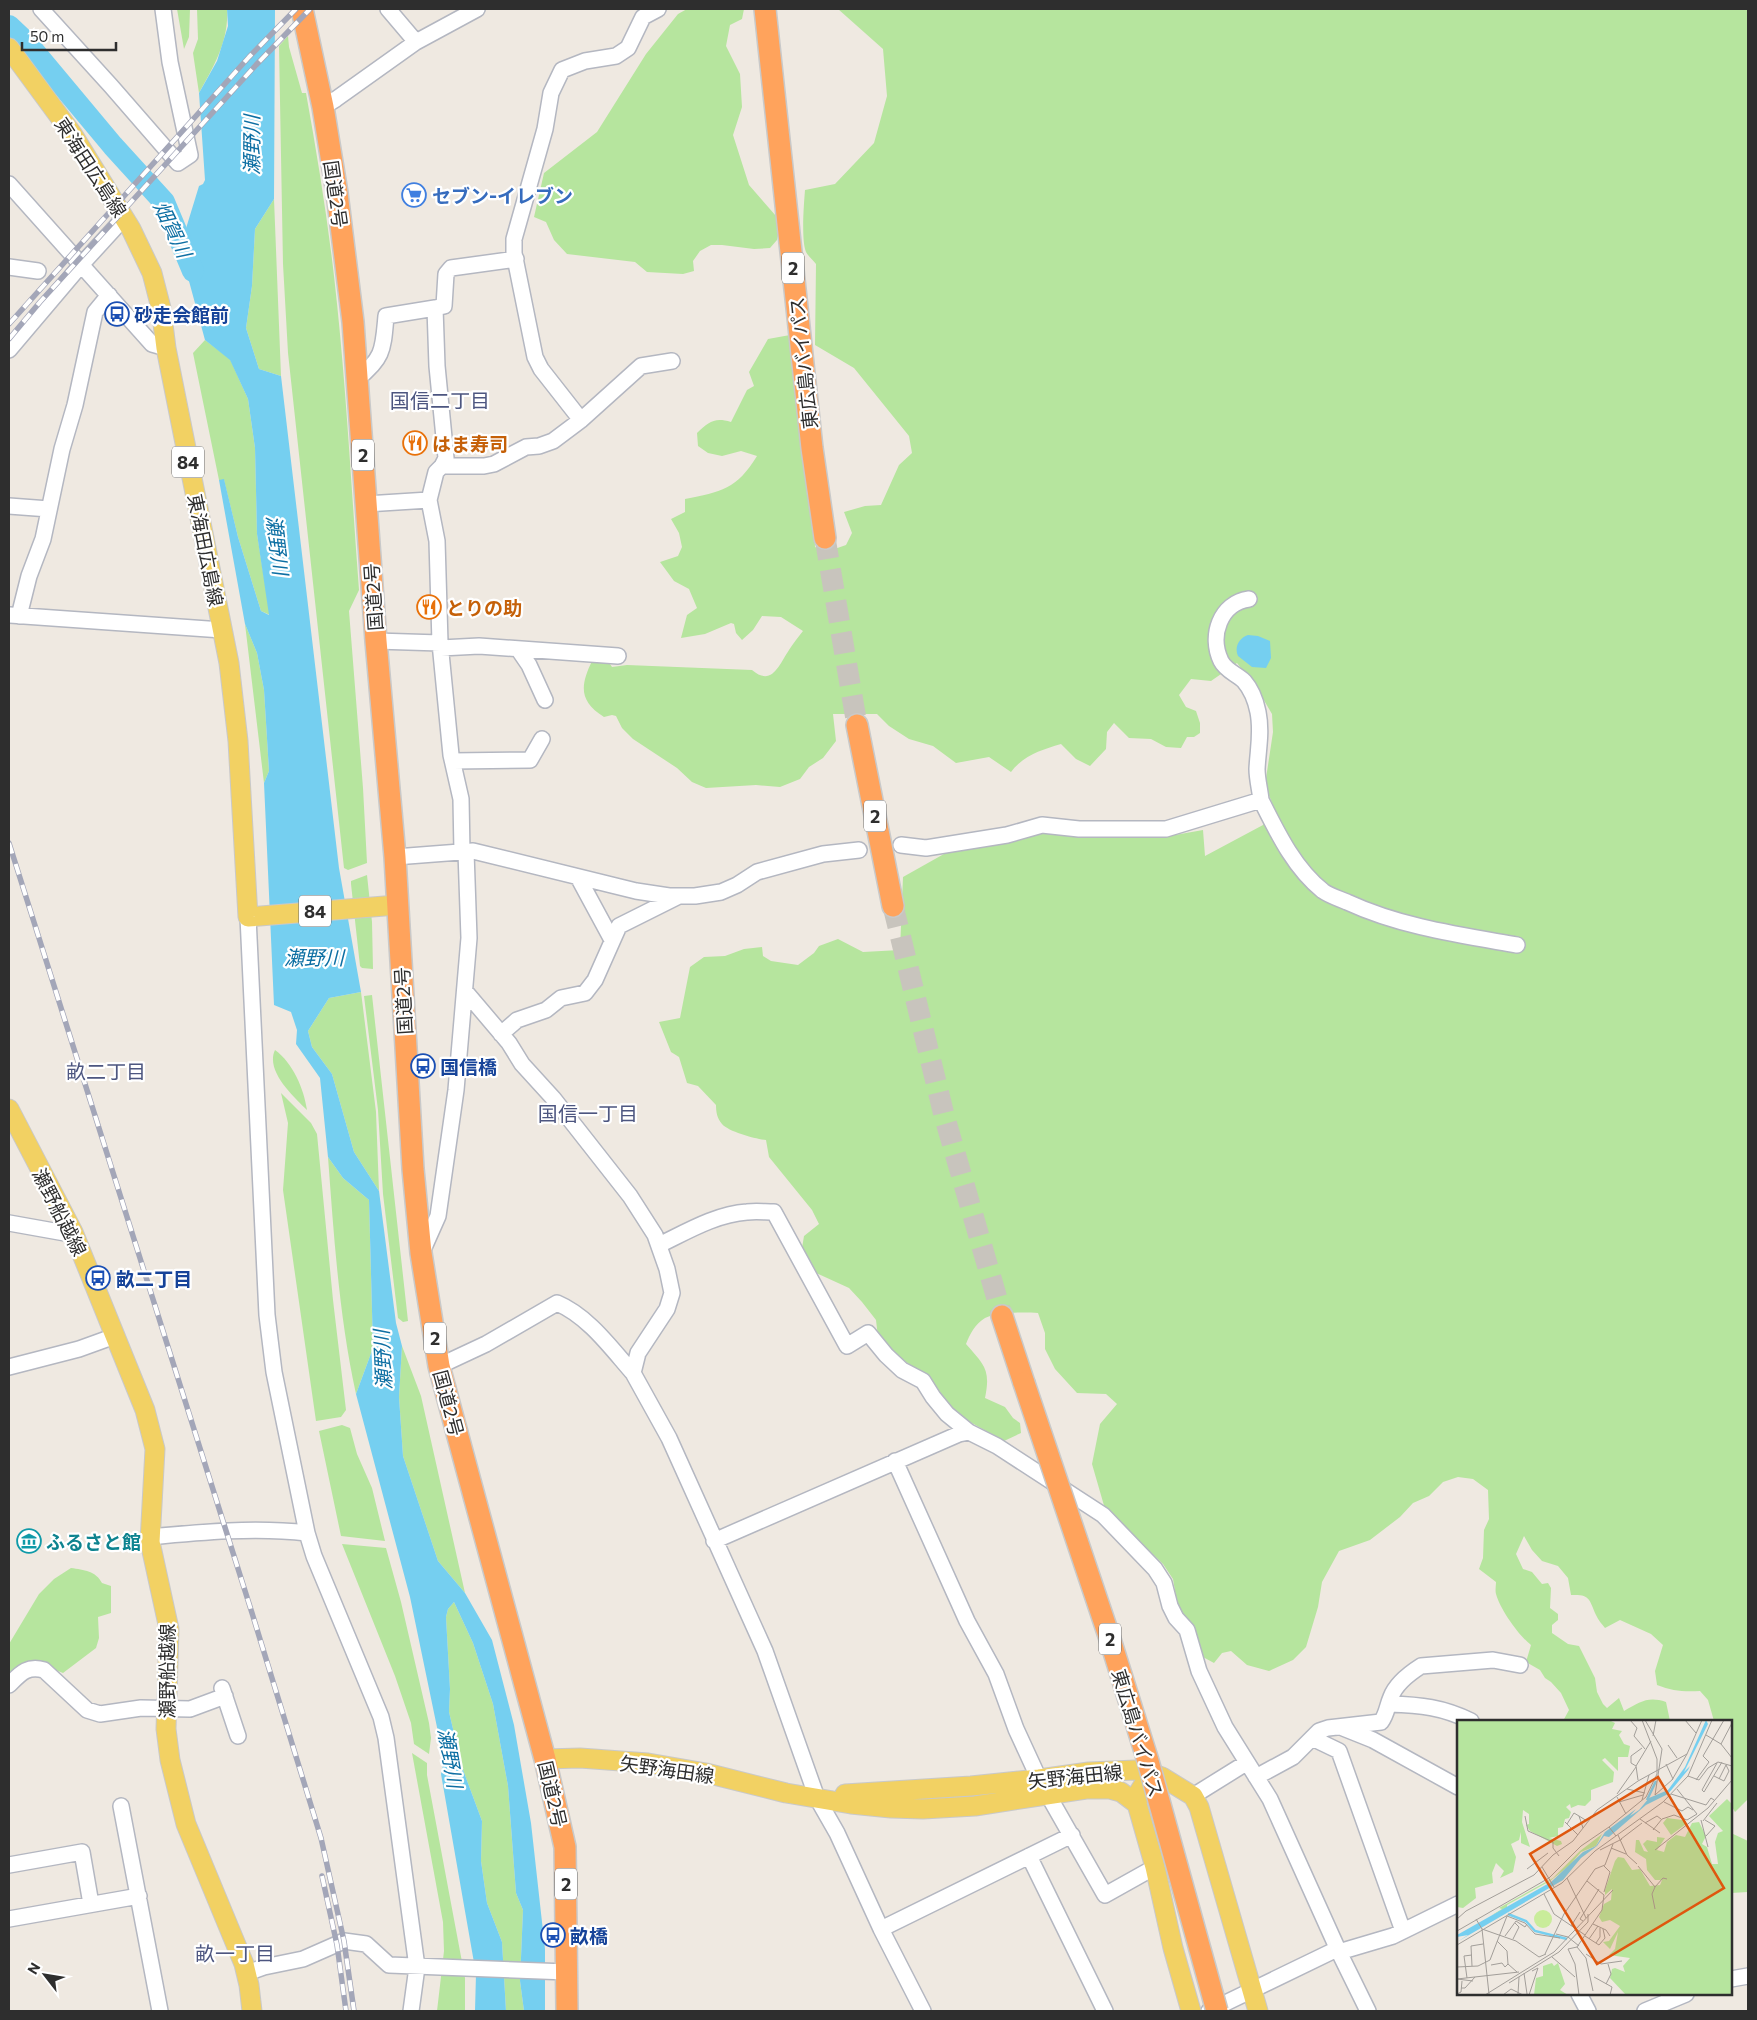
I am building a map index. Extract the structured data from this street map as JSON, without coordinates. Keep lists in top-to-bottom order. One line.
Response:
{"streets":{"highway":["国道2号","2","東広島バイパス"],"main road":["東海田広島線","84","瀬野船越線","矢野海田線"]},"crossings":[["東海田広島線","84"],["国道2号","84"],["国道2号","矢野海田線"]],"districts":["国信二丁目","畝二丁目","国信一丁目","畝一丁目"],"water":["瀬野川","畑賀川"],"places":{"supermarket":["セブン-イレブン"],"bus stop":["砂走会館前","国信橋","畝二丁目","畝橋"],"restaurant":["はま寿司","とりの助"],"museum":["ふるさと館"]},"scale_bar":"50 m","north":"top left"}
